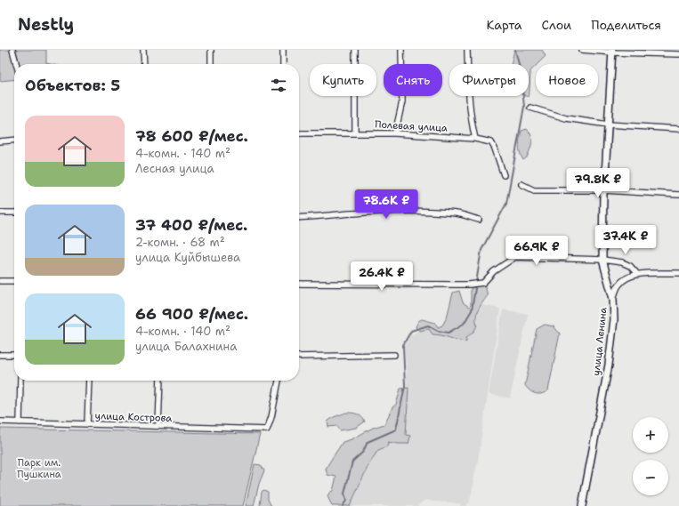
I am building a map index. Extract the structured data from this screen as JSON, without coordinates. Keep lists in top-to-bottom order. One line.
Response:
{"streets":{"street":["Полевая улица","улица Ленина","улица Кострова"]},"parks":["Парк им. Пушкина"],"page":{"header":"Nestly","nav":["Карта","Слои","Поделиться"],"chip":["Купить","Снять","Фильтры","Новое"],"heading":"Объектов: 5","list":[{"name":"78 600 ₽/мес.","note":"4-комн. · 140 m² · Лесная улица"},{"name":"37 400 ₽/мес.","note":"2-комн. · 68 m² · улица Куйбышева"},{"name":"66 900 ₽/мес.","note":"4-комн. · 140 m² · улица Балахнина"}],"price":["79.8K ₽","78.6K ₽","37.4K ₽","66.9K ₽","26.4K ₽"],"map_buttons":["+","−"]}}
